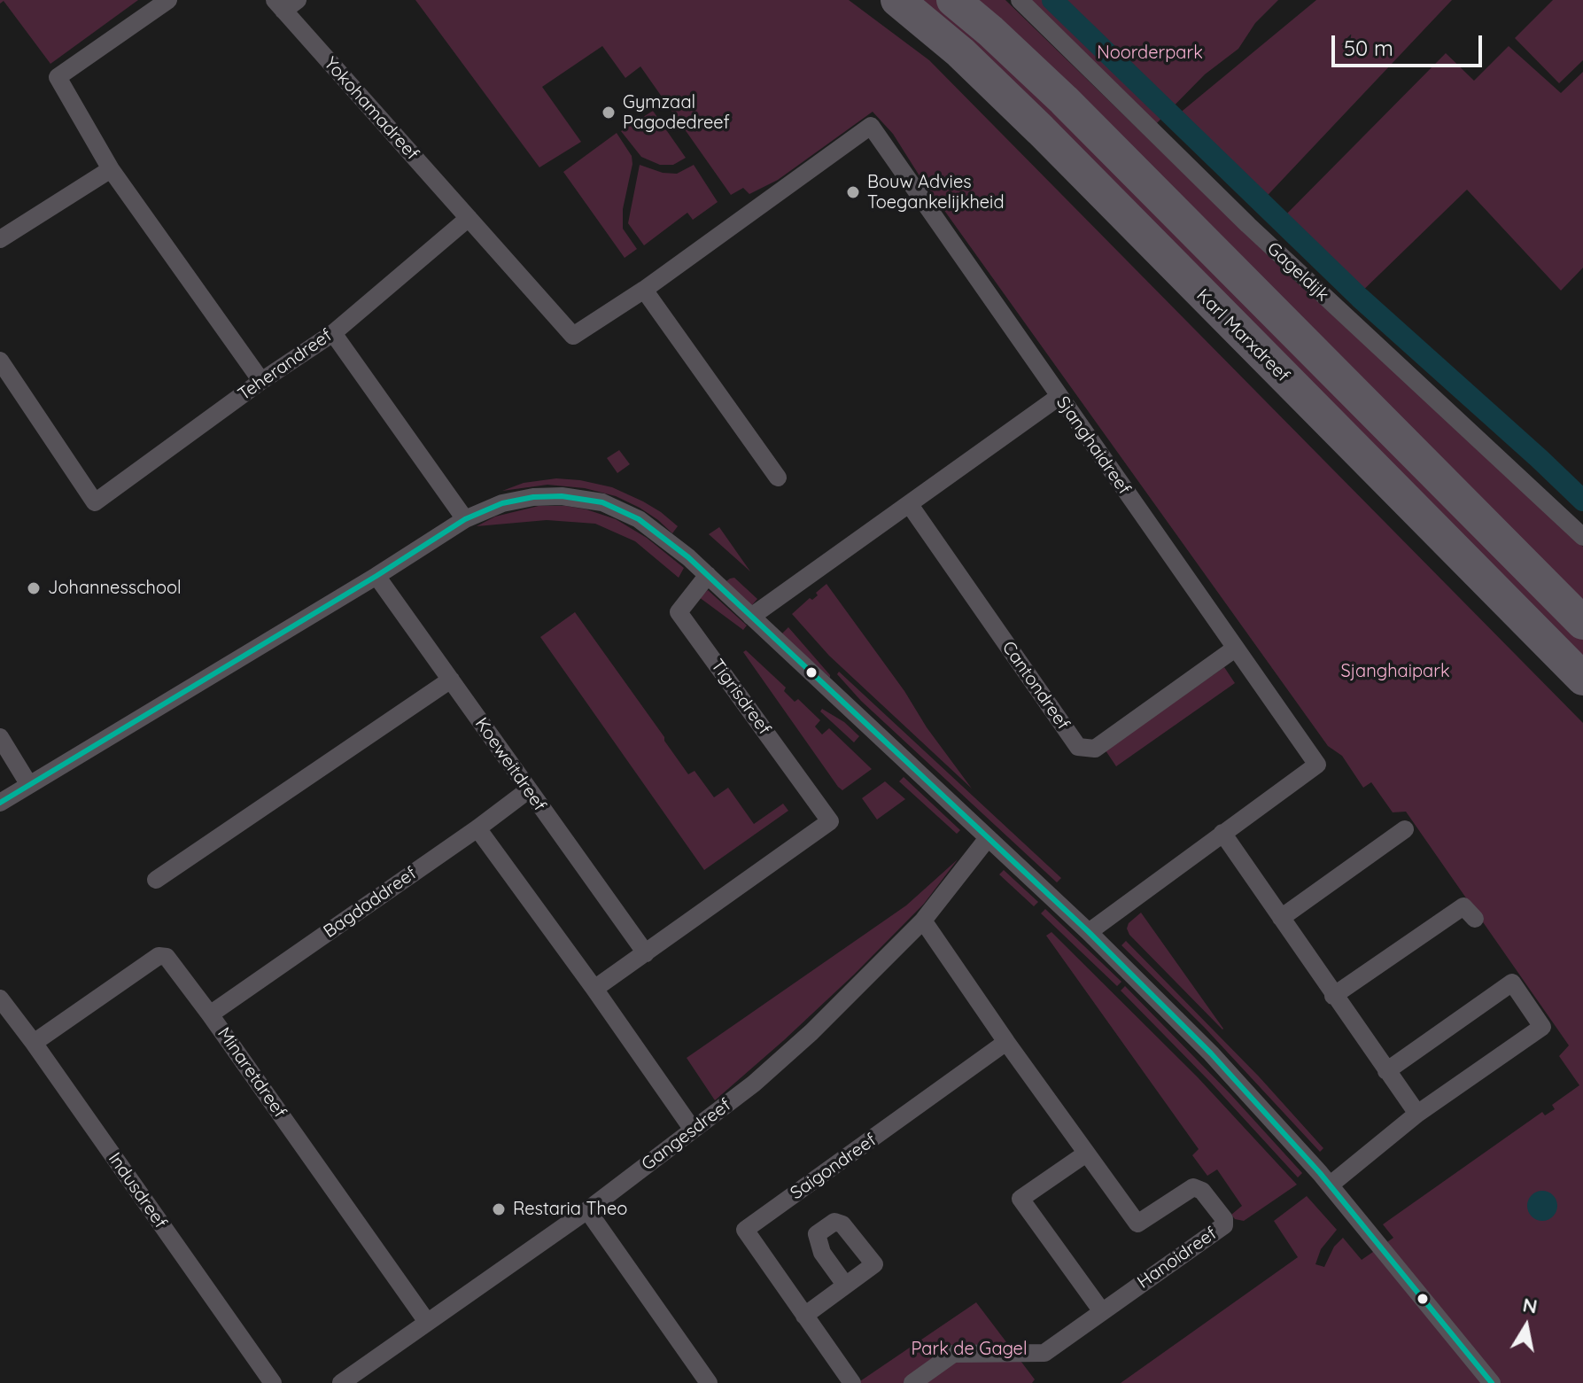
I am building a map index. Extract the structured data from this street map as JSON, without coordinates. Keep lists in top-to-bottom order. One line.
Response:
{"streets":{"highway":["Karl Marxdreef"],"street":["Yokohamadreef","Gageldijk","Teherandreef","Sjanghaidreef","Cantondreef","Tigrisdreef","Koeweitdreef","Bagdaddreef","Minaretdreef","Gangesdreef","Saigondreef","Indusdreef","Hanoidreef"]},"crossings":[["Yokohamadreef","Teherandreef"],["Yokohamadreef","Sjanghaidreef"],["Sjanghaidreef","Cantondreef"],["Tigrisdreef","Koeweitdreef"],["Koeweitdreef","Bagdaddreef"],["Bagdaddreef","Minaretdreef"],["Minaretdreef","Gangesdreef"],["Minaretdreef","Indusdreef"],["Gangesdreef","Hanoidreef"],["Saigondreef","Hanoidreef"]],"parks":["Noorderpark","Sjanghaipark","Park de Gagel"],"places":["Gymzaal Pagodedreef","Bouw Advies Toegankelijkheid","Johannesschool","Restaria Theo"],"scale_bar":"50 m","north":"top"}
